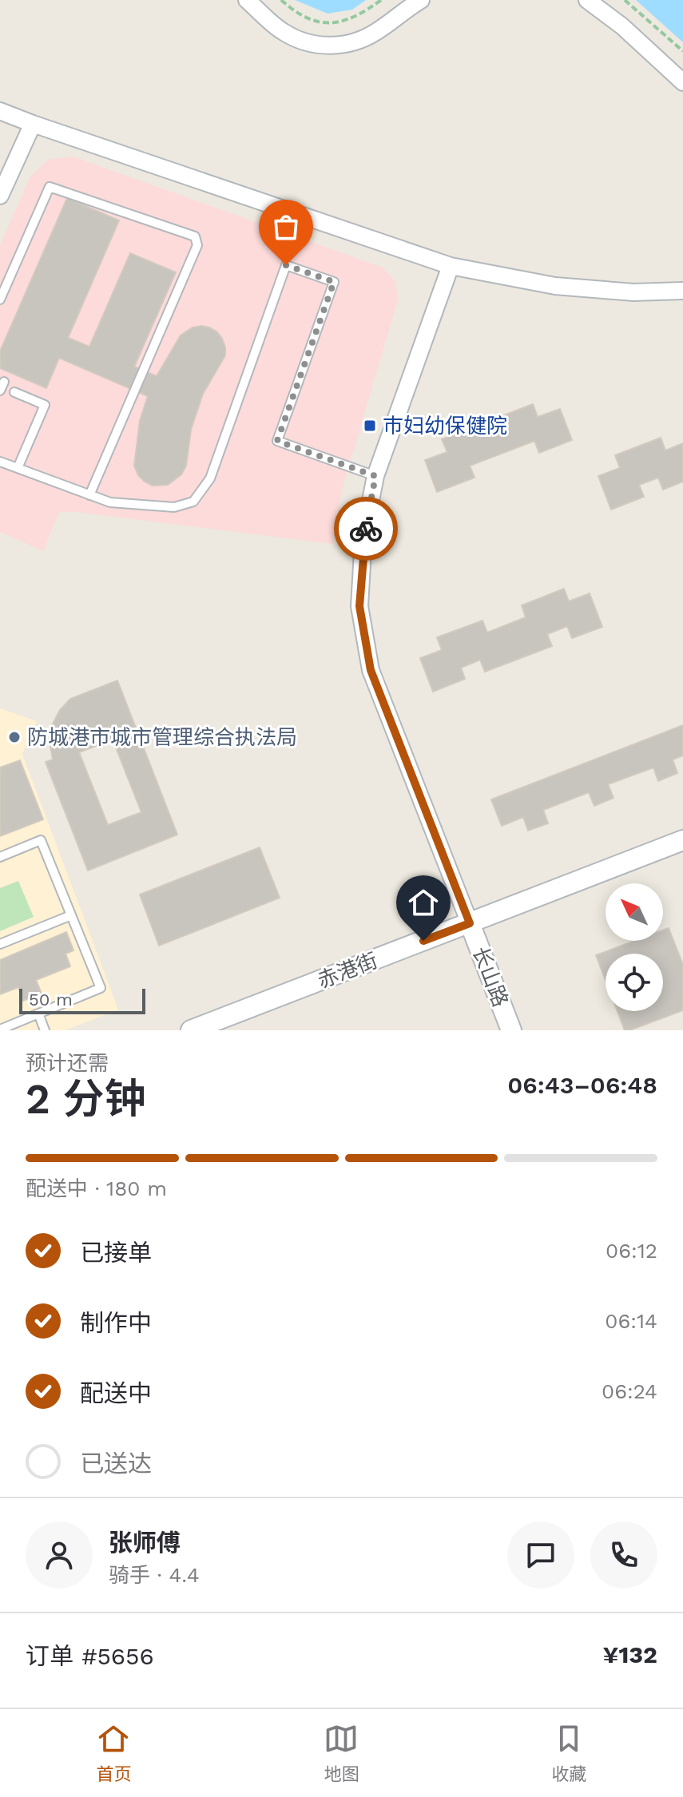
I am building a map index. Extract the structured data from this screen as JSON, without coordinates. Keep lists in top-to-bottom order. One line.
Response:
{"streets":{"street":["赤港街","长山路"]},"crossings":[["赤港街","长山路"]],"places":{"transit":["巿妇幼保健院"],"other":["防城港市城市管理综合执法局"]},"scale_bar":"50 m","north":"top left","page":{"scale":"50 m","heading":["2 分钟","预计还需","06:43–06:48"],"panel":["张师傅","骑手 · 4.4","订单 #5656","¥132"],"bar":"配送中 · 180 m","list":[["已接单","06:12"],["制作中","06:14"],["配送中","06:24"],"已送达"],"tabs":["首页","地图","收藏"]}}
